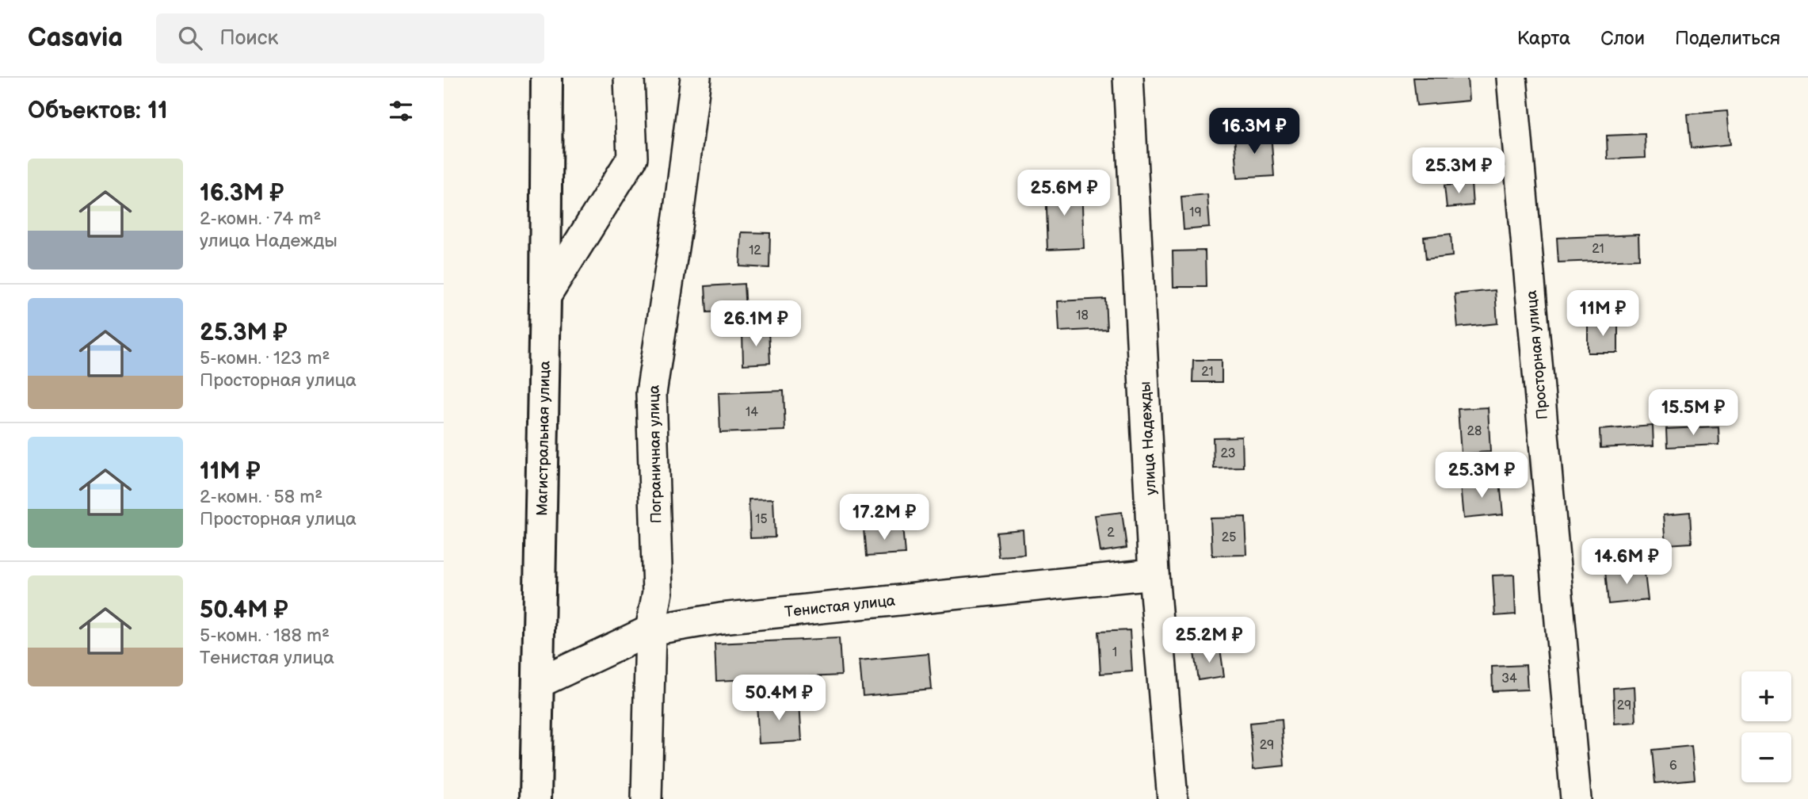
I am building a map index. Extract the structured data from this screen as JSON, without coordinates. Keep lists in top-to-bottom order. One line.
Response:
{"streets":{"main road":["Магистральная улица"],"street":["Просторная улица","улица Надежды","Пограничная улица","Тенистая улица"]},"crossings":[["Магистральная улица","Тенистая улица"],["улица Надежды","Тенистая улица"],["Пограничная улица","Тенистая улица"]],"house_numbers":["19","21","12","18","21","14","28","23","15","2","25","1","34","29","29","6"],"page":{"header":"Casavia","search":"Поиск","nav":["Карта","Слои","Поделиться"],"heading":"Объектов: 11","price":["16.3M ₽","25.3M ₽","25.6M ₽","11M ₽","26.1M ₽","15.5M ₽","25.3M ₽","17.2M ₽","14.6M ₽","25.2M ₽","50.4M ₽"],"list":[{"name":"16.3M ₽","note":"2-комн. · 74 m² · улица Надежды"},{"name":"25.3M ₽","note":"5-комн. · 123 m² · Просторная улица"},{"name":"11M ₽","note":"2-комн. · 58 m² · Просторная улица"},{"name":"50.4M ₽","note":"5-комн. · 188 m² · Тенистая улица"}],"map_buttons":["+","−"]}}
